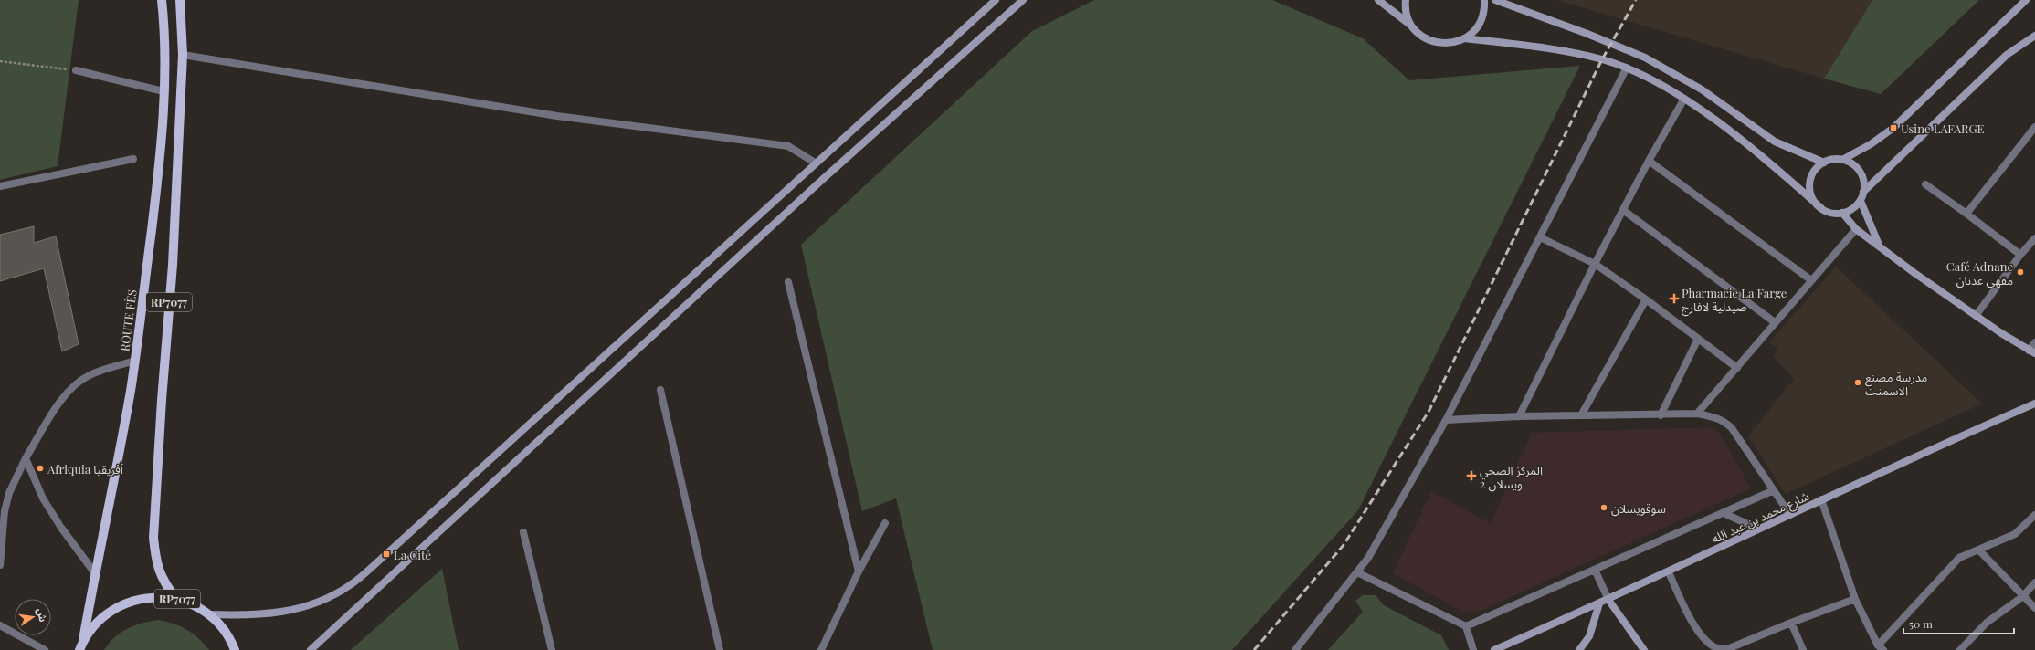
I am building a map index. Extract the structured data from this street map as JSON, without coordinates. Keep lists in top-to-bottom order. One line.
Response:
{"streets":{"main road":["RP7077","ROUTE FÈS"],"street":["شارع محمد بن عبد الله"]},"places":{"transit":["Usine LAFARGE","La Cité"],"other":["Café Adnane مقهى عدنان","مدرسة مصنع الاسمنت","Afriquia أفريقيا","سوقويسلان"],"health":["Pharmacie La Farge صيدلية لافارج","المركز الصحي ويسلان 2"]},"scale_bar":"50 m","north":"right"}
